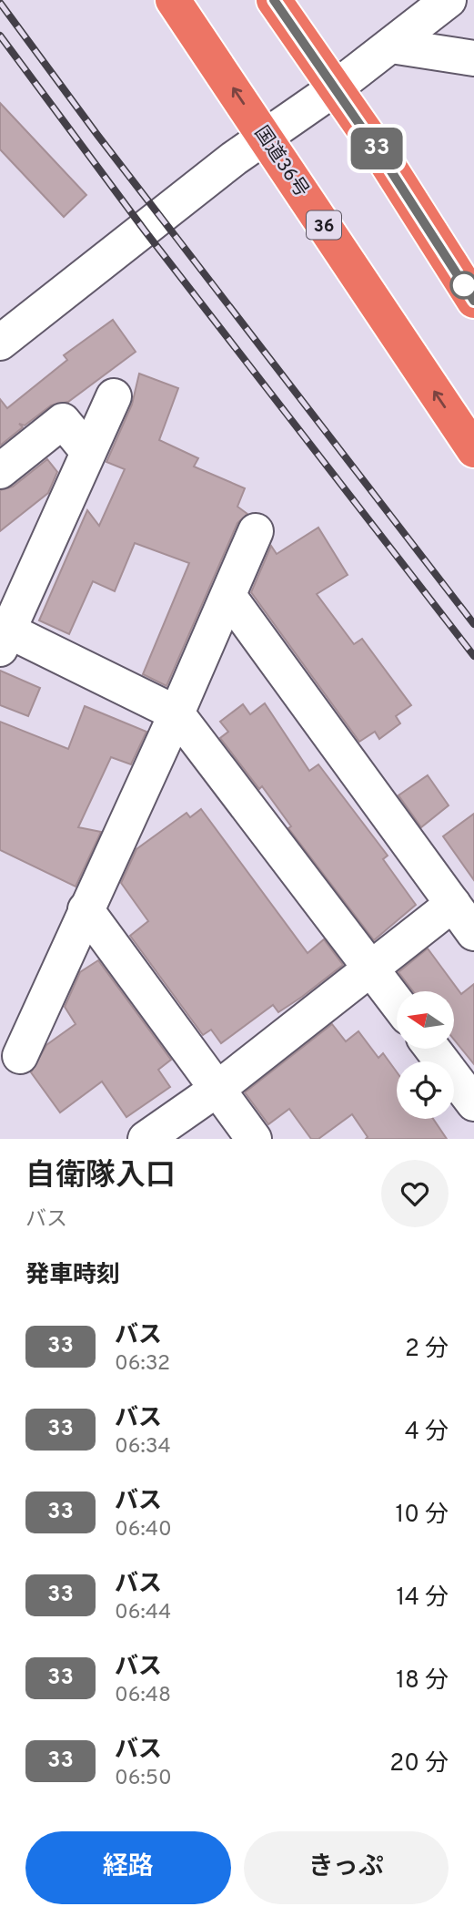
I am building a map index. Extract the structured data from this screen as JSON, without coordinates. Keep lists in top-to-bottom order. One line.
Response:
{"streets":{"highway":["国道36号","36"]},"lines":["bus line 33"],"north":"left","page":{"on_map":"33","heading":[["自衛隊入口","バス"],"発車時刻"],"list":[{"mark":"33","name":"バス","note":"06:32","value":"2 分"},{"mark":"33","name":"バス","note":"06:34","value":"4 分"},{"mark":"33","name":"バス","note":"06:40","value":"10 分"},{"mark":"33","name":"バス","note":"06:44","value":"14 分"},{"mark":"33","name":"バス","note":"06:48","value":"18 分"},{"mark":"33","name":"バス","note":"06:50","value":"20 分"}],"buttons":["経路","きっぷ"]}}
